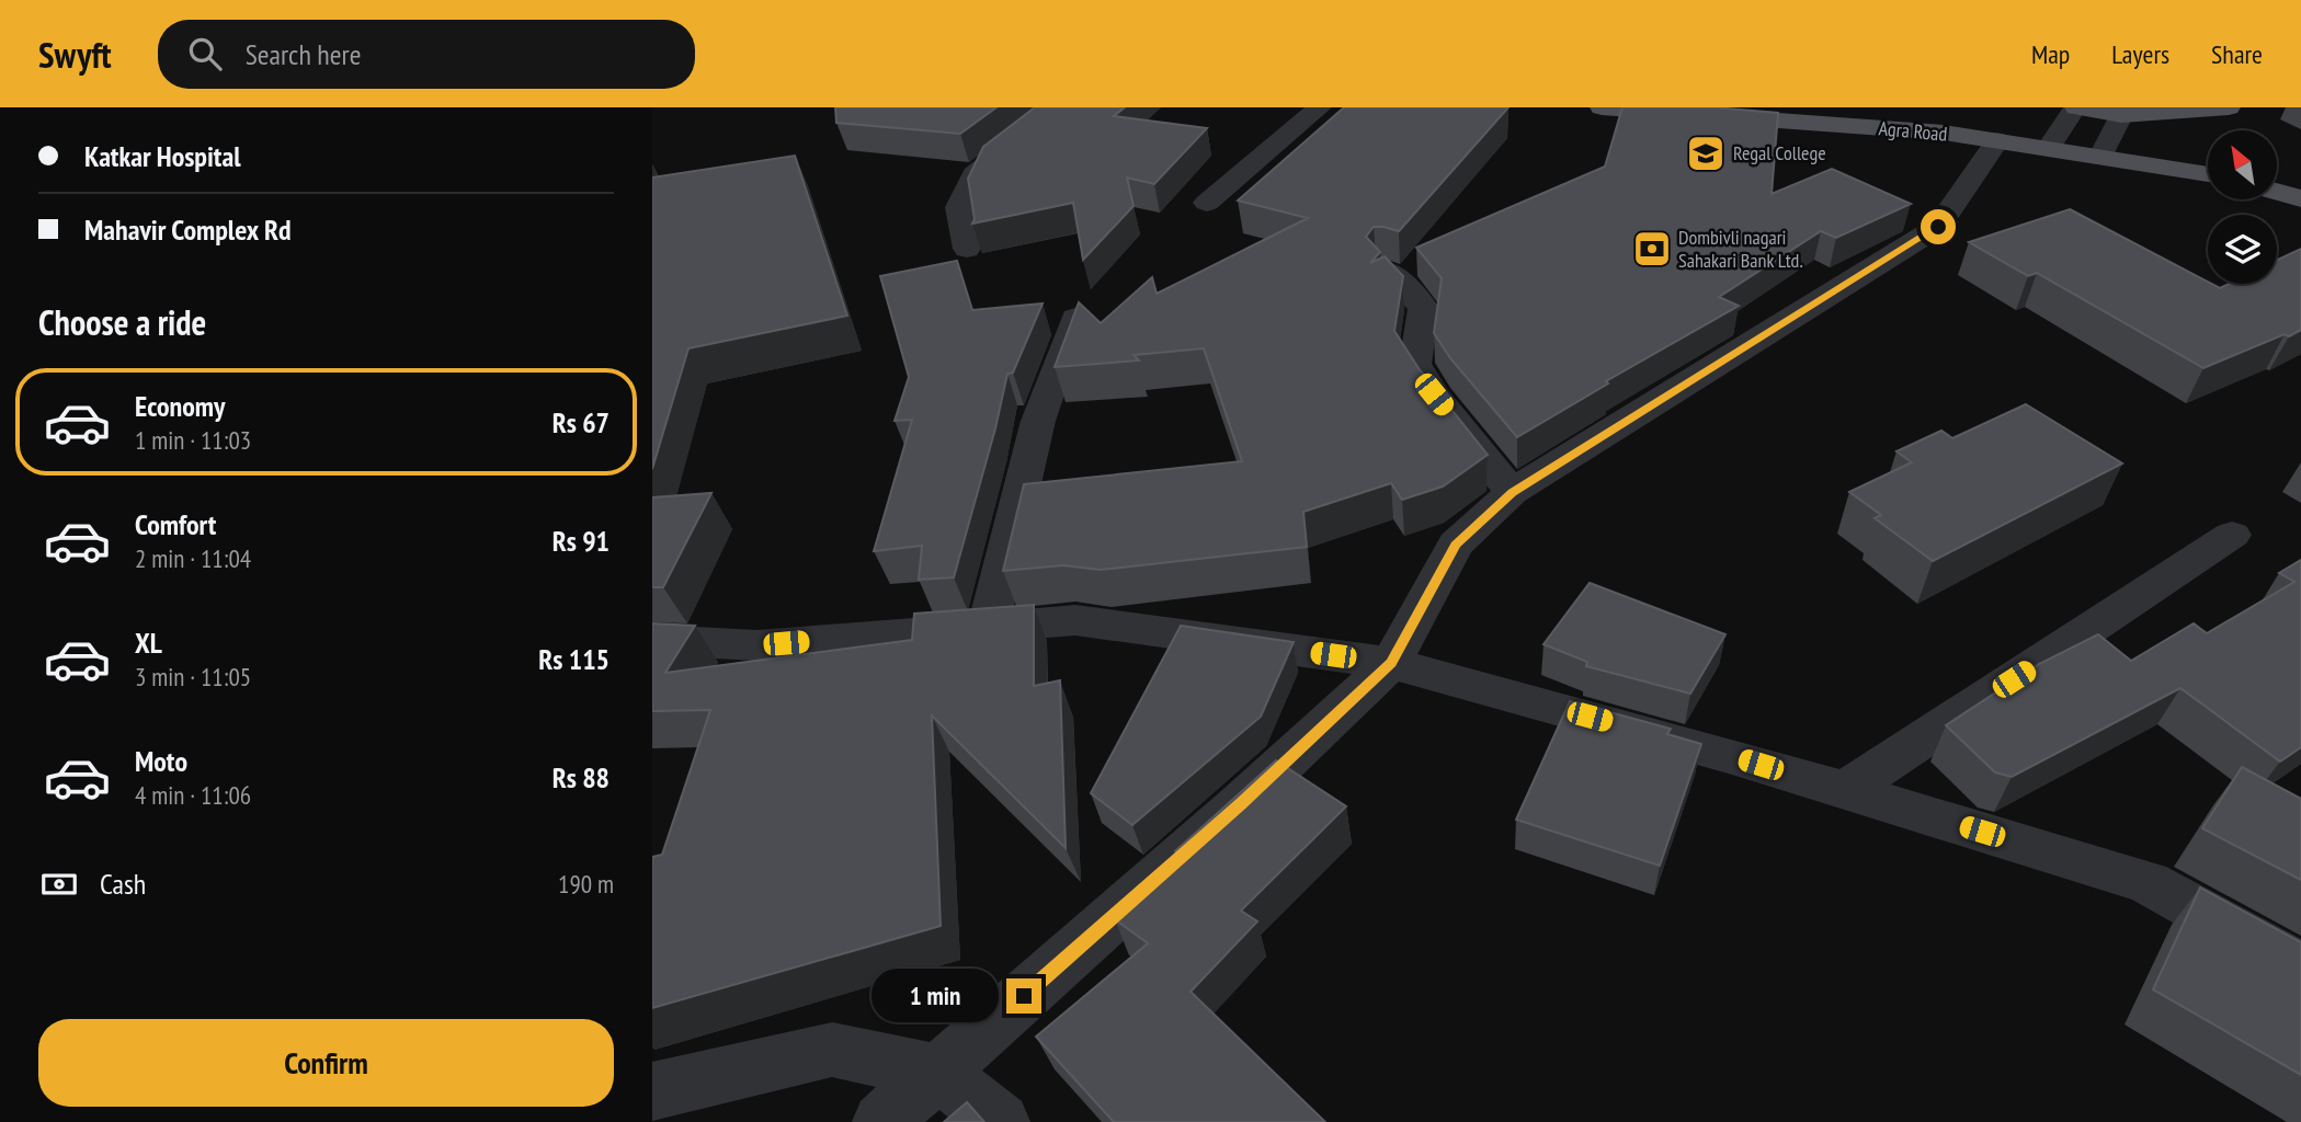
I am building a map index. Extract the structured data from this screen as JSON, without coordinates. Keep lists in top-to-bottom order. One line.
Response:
{"streets":{"main road":["Agra Road"]},"places":{"school or university":["Regal College"],"bank":["Dombivli nagari Sahakari Bank Ltd."]},"north":"top left","page":{"header":"Swyft","search":"Search here","nav":["Map","Layers","Share"],"banner":["Katkar Hospital","Mahavir Complex Rd"],"heading":"Choose a ride","list":[{"name":"Economy","note":"1 min · 11:03","value":"Rs 67"},{"name":"Comfort","note":"2 min · 11:04","value":"Rs 91"},{"name":"XL","note":"3 min · 11:05","value":"Rs 115"},{"name":"Moto","note":"4 min · 11:06","value":"Rs 88"}],"pay":["Cash","190 m"],"bubble":"1 min","buttons":"Confirm"}}
